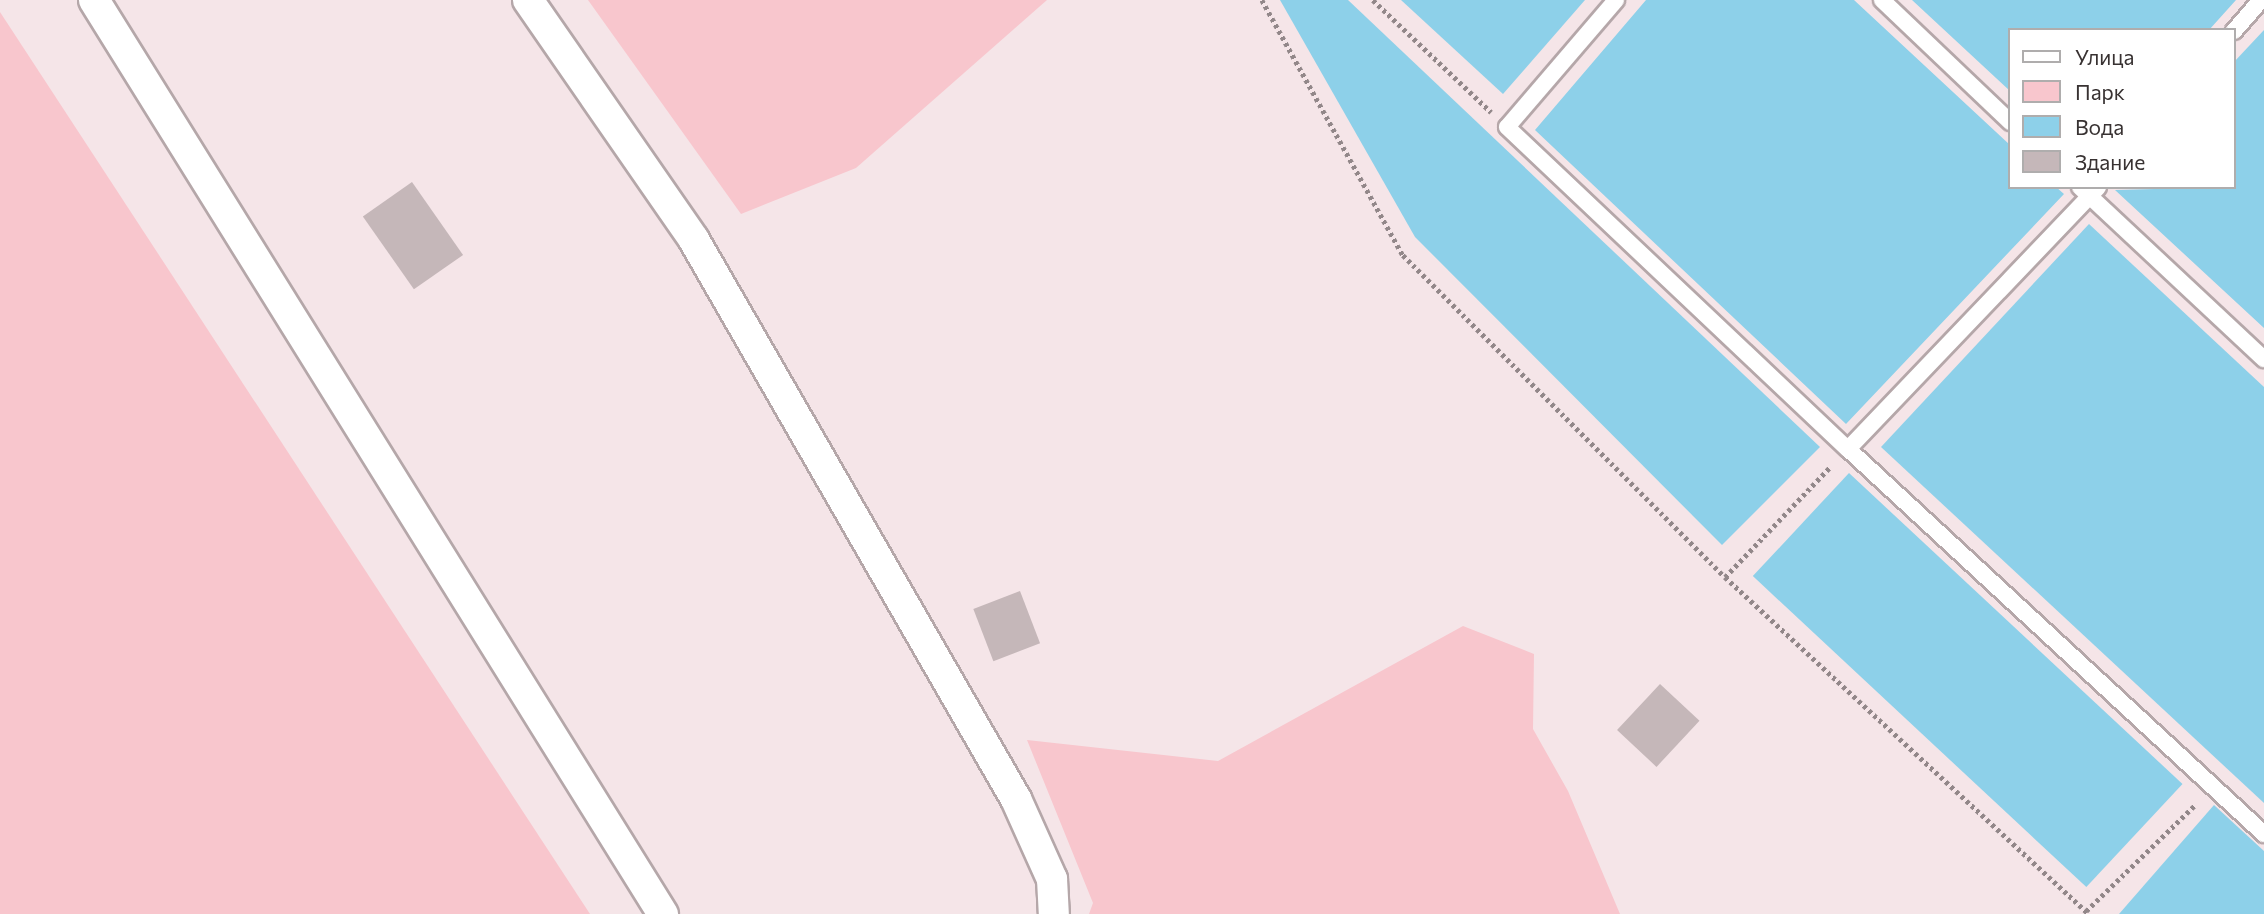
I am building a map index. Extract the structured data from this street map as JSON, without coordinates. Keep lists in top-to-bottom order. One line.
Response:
{"legend":["Улица","Парк","Вода","Здание"]}
